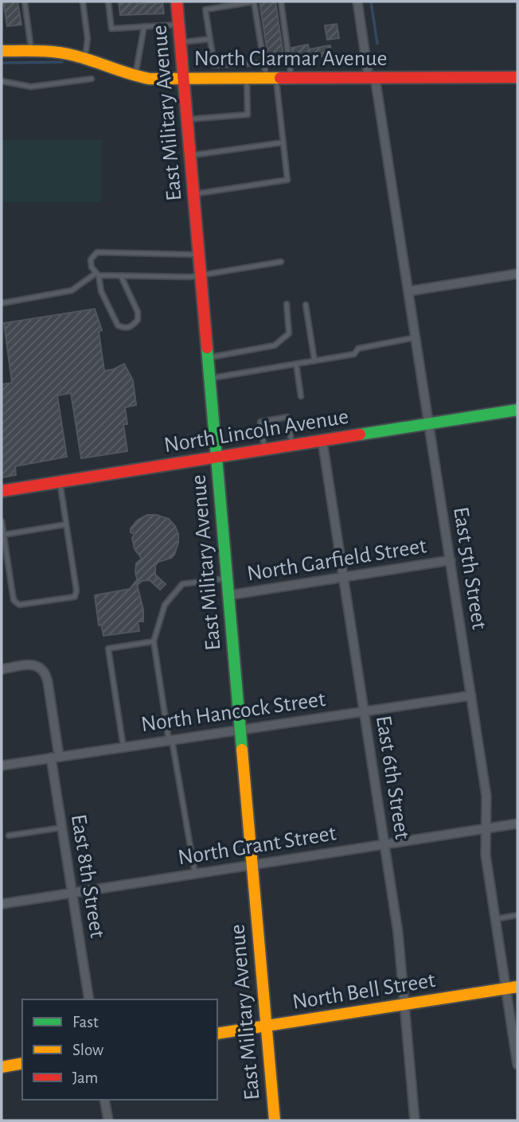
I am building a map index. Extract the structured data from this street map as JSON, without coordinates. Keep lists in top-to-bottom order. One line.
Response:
{"streets":{"main road":["North Clarmar Avenue","East Military Avenue","North Lincoln Avenue","North Bell Street"],"street":["North Garfield Street","East 5th Street","North Hancock Street","East 6th Street","North Grant Street","East 8th Street"]},"crossings":[["North Clarmar Avenue","East Military Avenue"],["North Clarmar Avenue","East 5th Street"],["East Military Avenue","North Lincoln Avenue"],["East Military Avenue","North Garfield Street"],["East Military Avenue","North Hancock Street"],["East Military Avenue","North Grant Street"],["East Military Avenue","North Bell Street"],["North Lincoln Avenue","East 5th Street"],["North Lincoln Avenue","East 6th Street"],["North Garfield Street","East 5th Street"],["North Garfield Street","East 6th Street"],["East 5th Street","North Hancock Street"],["East 5th Street","North Grant Street"],["East 5th Street","North Bell Street"],["North Hancock Street","East 6th Street"],["North Hancock Street","East 8th Street"],["East 6th Street","North Grant Street"],["East 6th Street","North Bell Street"],["North Grant Street","East 8th Street"]],"legend":["Fast","Slow","Jam"]}
